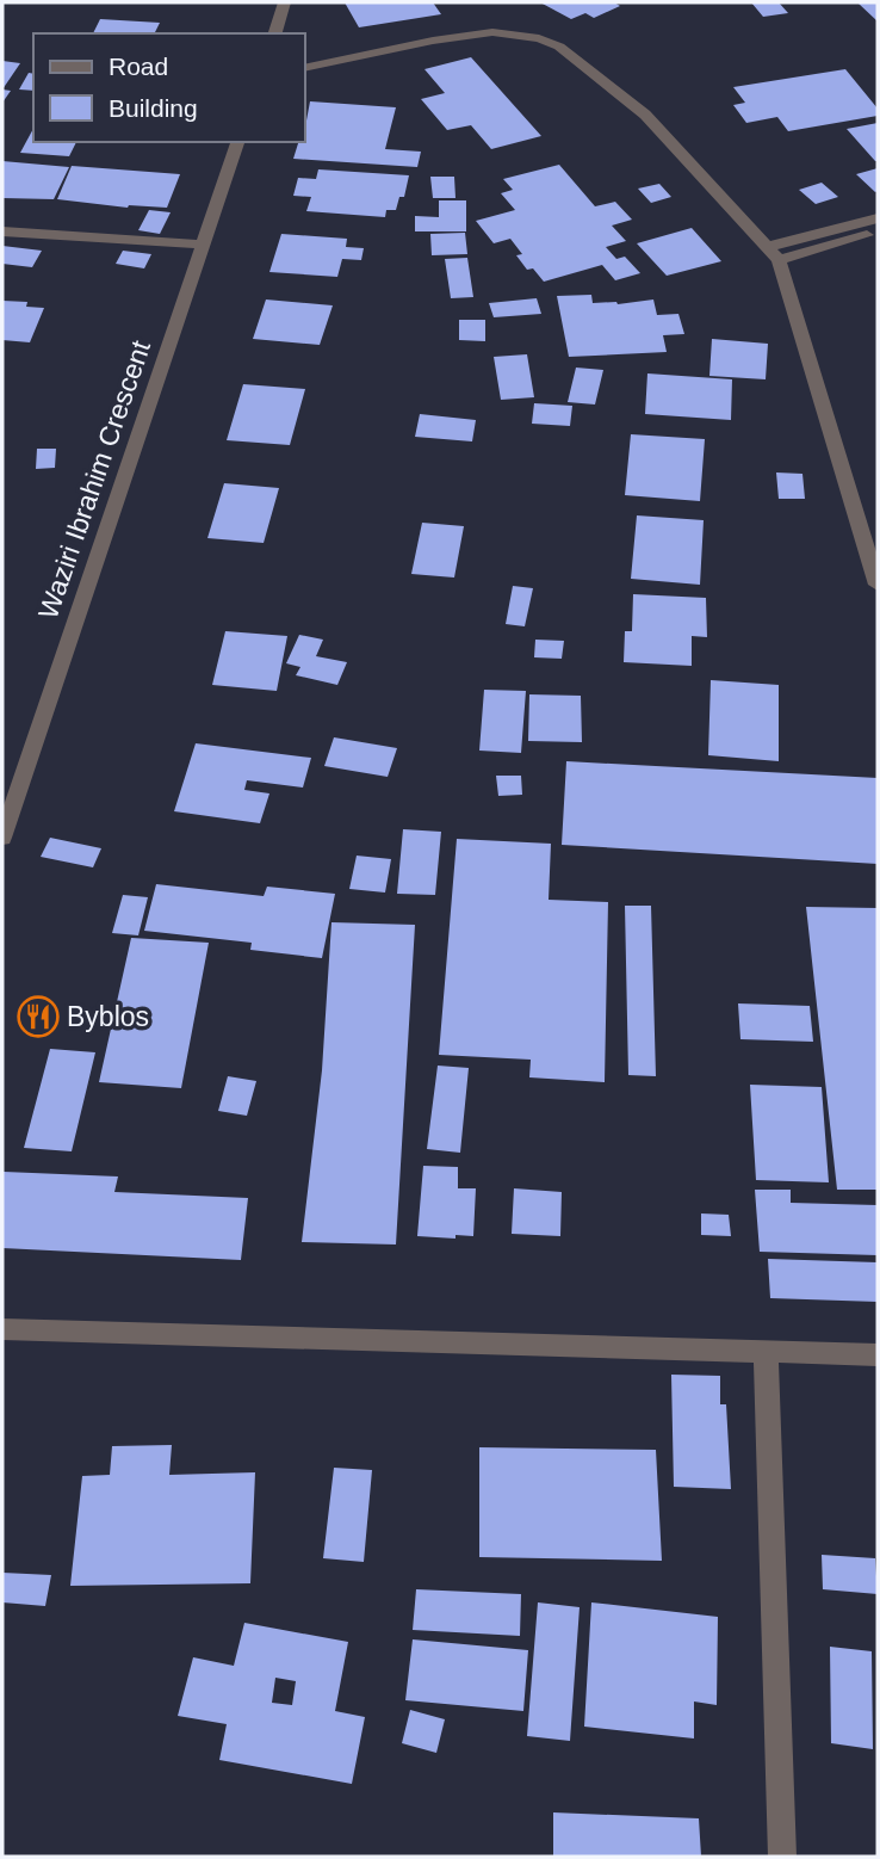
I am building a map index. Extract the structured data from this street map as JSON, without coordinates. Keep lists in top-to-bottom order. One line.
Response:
{"streets":{"street":["Waziri Ibrahim Crescent"]},"places":{"restaurant":["Byblos"]},"legend":["Road","Building"]}
